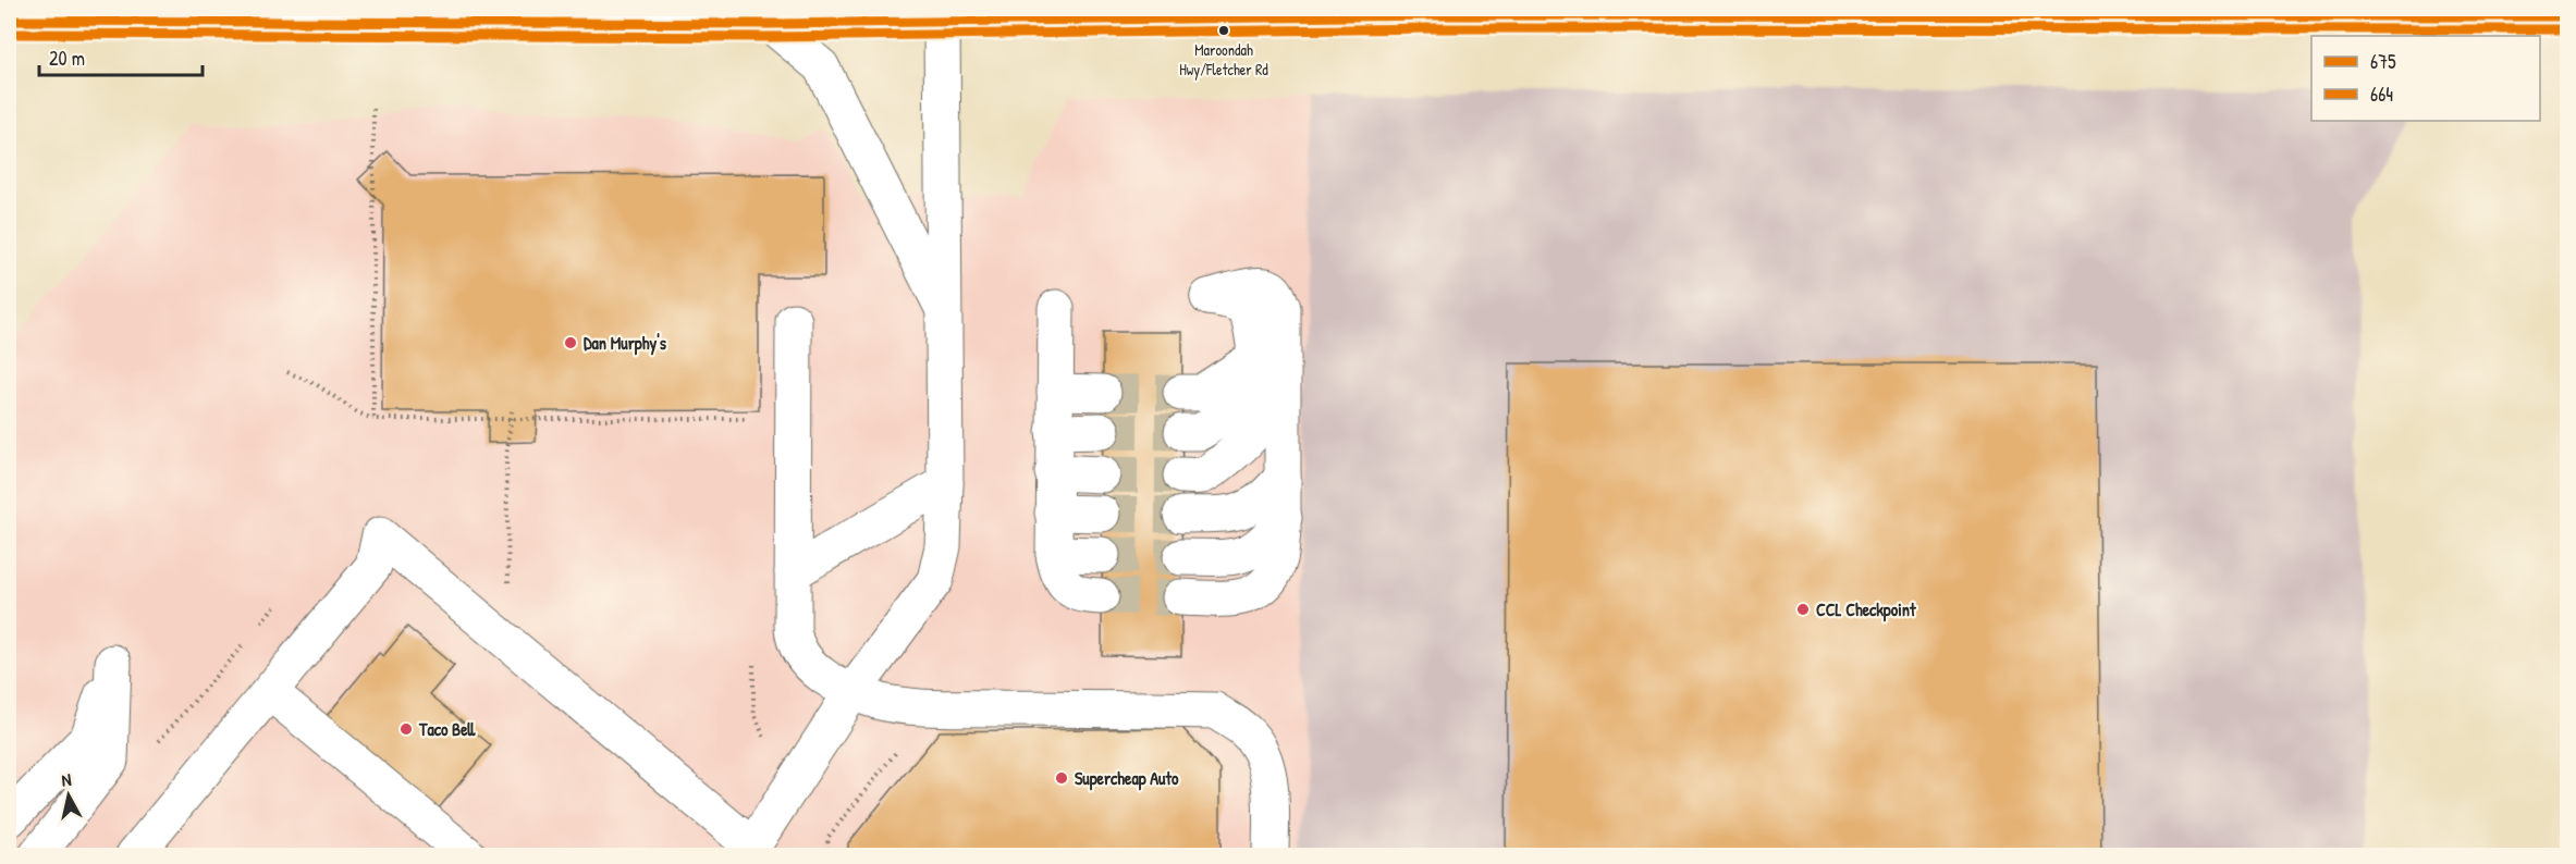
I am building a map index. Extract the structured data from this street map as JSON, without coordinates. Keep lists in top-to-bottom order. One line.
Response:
{"places":["Maroondah Hwy/Fletcher Rd","Dan Murphy's","CCL Checkpoint","Taco Bell","Supercheap Auto"],"lines":["transit line 675","transit line 664"],"legend":["675","664"],"scale_bar":"20 m","north":"top"}
